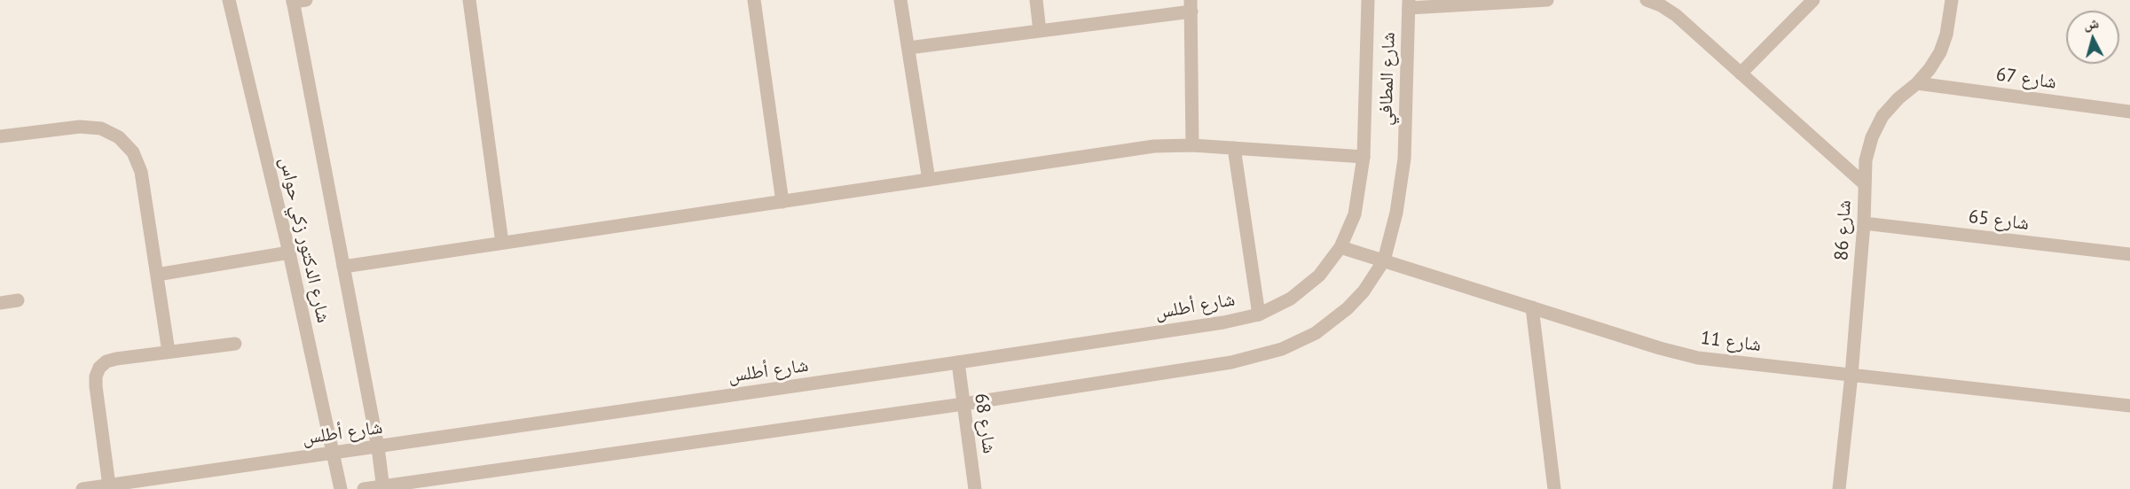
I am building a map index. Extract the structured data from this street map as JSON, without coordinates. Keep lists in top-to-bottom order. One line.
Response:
{"streets":{"street":["شارع المطافي","شارع 67","شارع 65","شارع 86","شارع الدكتور زكي حواس","شارع أطلس","شارع 11","شارع 68"]},"crossings":[["شارع المطافي","شارع أطلس"],["شارع المطافي","شارع 11"],["شارع 67","شارع 86"],["شارع 65","شارع 86"],["شارع 86","شارع 11"],["شارع الدكتور زكي حواس","شارع أطلس"],["شارع أطلس","شارع 11"],["شارع أطلس","شارع 68"]],"north":"top"}
